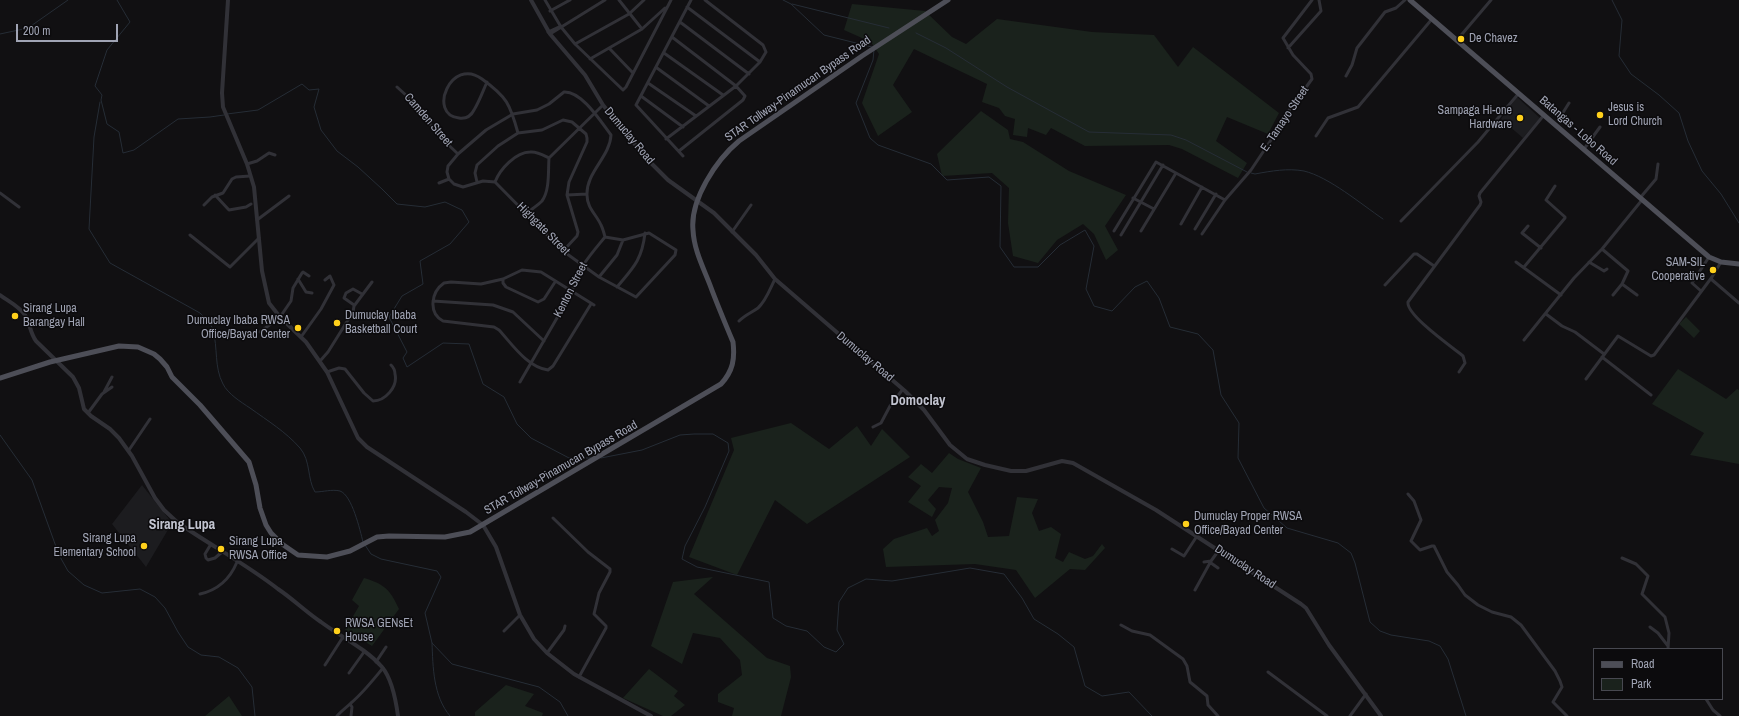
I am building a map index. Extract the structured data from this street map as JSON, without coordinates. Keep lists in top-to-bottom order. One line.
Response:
{"streets":{"main road":["STAR Tollway-Pinamucan Bypass Road","Batangas - Lobo Road"],"street":["E. Tamayo Street","Camden Street","Dumuclay Road","Highgate Street","Kenton Street"]},"crossings":[["STAR Tollway-Pinamucan Bypass Road","Dumuclay Road"],["Highgate Street","Kenton Street"]],"districts":["Domoclay","Sirang Lupa"],"places":["De Chavez","Jesus is Lord Church","Sampaga Hi-one Hardware","SAM-SIL Cooperative","Sirang Lupa Barangay Hall","Dumuclay Ibaba Basketball Court","Dumuclay Ibaba RWSA Office/Bayad Center","Dumuclay Proper RWSA Office/Bayad Center","Sirang Lupa Elementary School","Sirang Lupa RWSA Office","RWSA GENsEt House"],"legend":["Road","Park"],"scale_bar":"200 m"}
